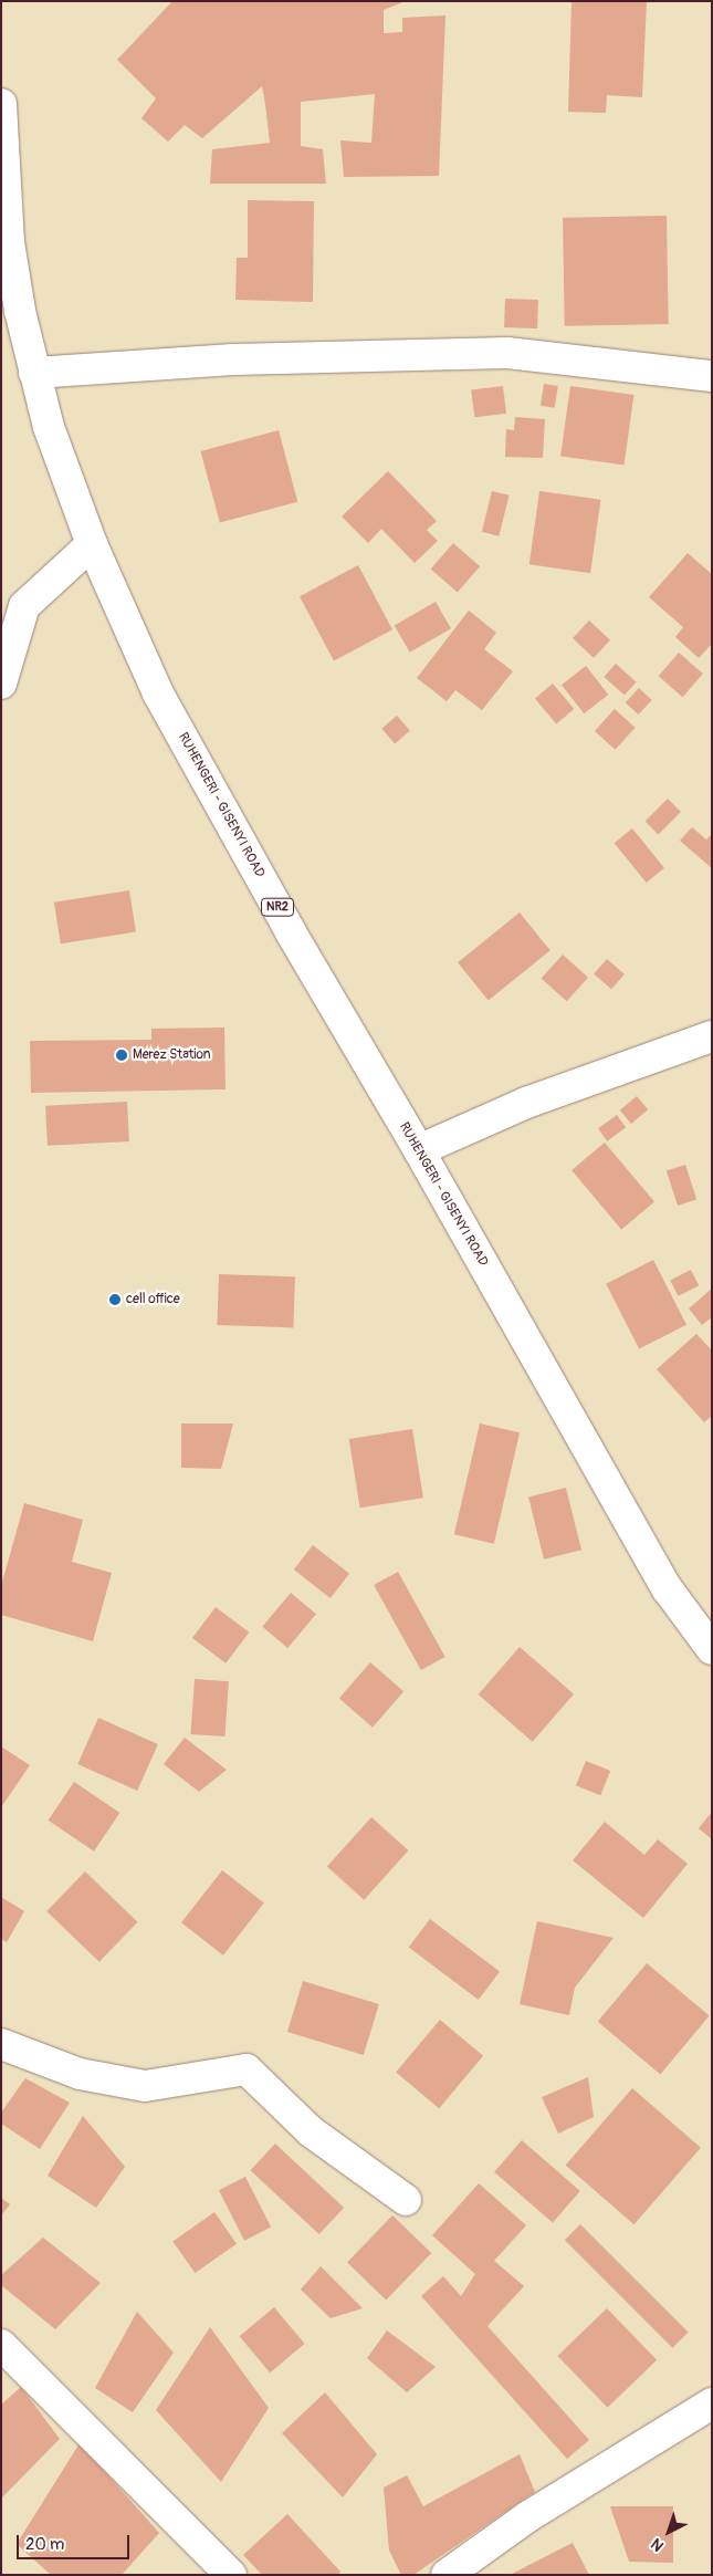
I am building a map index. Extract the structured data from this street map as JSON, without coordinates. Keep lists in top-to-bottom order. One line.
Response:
{"streets":{"main road":["RUHENGERI - GISENYI ROAD","NR2"]},"places":["Merez Station","cell office"],"scale_bar":"20 m","north":"bottom left"}
